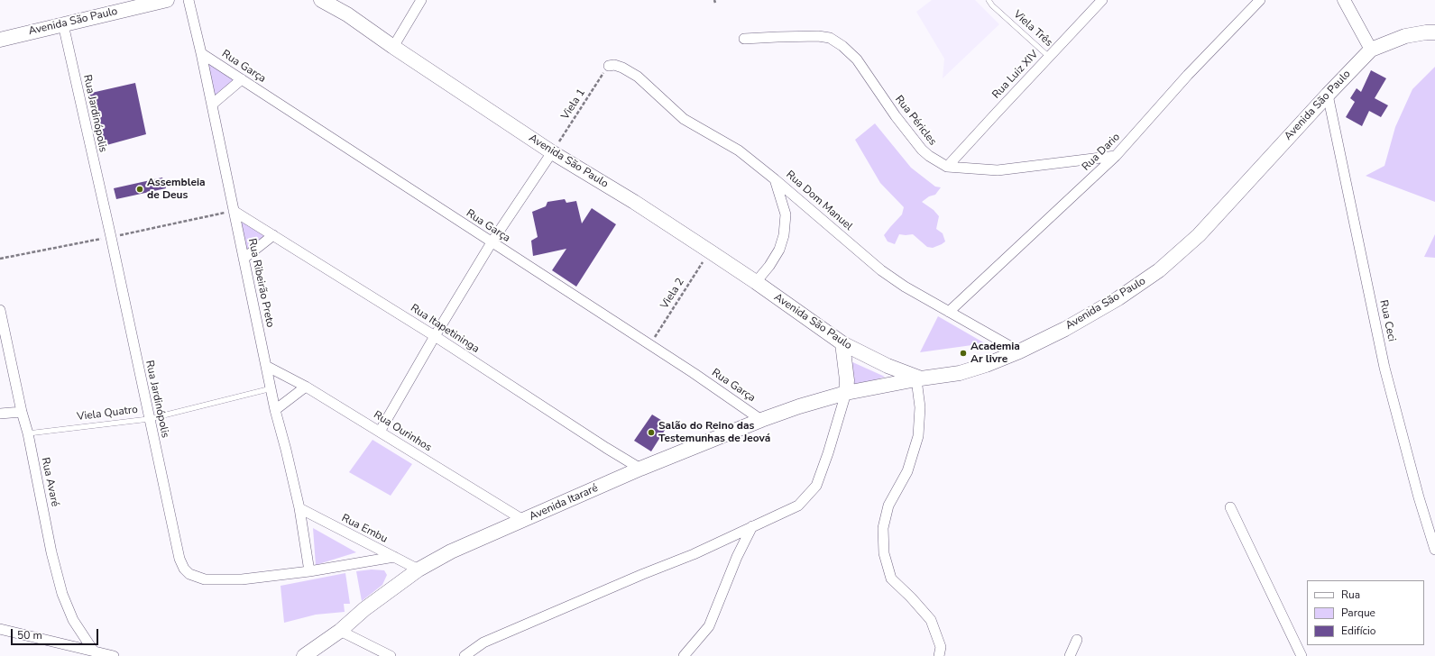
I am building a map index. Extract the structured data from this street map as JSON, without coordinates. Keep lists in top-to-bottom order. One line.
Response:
{"streets":{"main road":["Avenida São Paulo","Avenida Itararé"],"street":["Rua Garça","Rua Luiz XIV","Rua Jardinópolis","Rua Péricles","Rua Dario","Rua Dom Manuel","Rua Ribeirão Preto","Rua Ceci","Rua Itapetininga","Rua Ourinhos","Rua Avaré","Rua Embu"],"lane":["Viela Três","Viela Quatro"],"path":["Viela 1","Viela 2"]},"crossings":[["Avenida São Paulo","Viela 1"],["Avenida São Paulo","Rua Jardinópolis"],["Avenida São Paulo","Rua Dom Manuel"],["Avenida São Paulo","Viela 2"],["Avenida São Paulo","Rua Ceci"],["Avenida São Paulo","Avenida Itararé"],["Viela Três","Rua Luiz XIV"],["Rua Garça","Rua Ribeirão Preto"],["Rua Garça","Viela 2"],["Rua Garça","Avenida Itararé"],["Rua Luiz XIV","Rua Péricles"],["Viela 1","Rua Dom Manuel"],["Rua Jardinópolis","Rua Ribeirão Preto"],["Rua Jardinópolis","Viela Quatro"],["Rua Jardinópolis","Rua Embu"],["Rua Péricles","Rua Dario"],["Rua Dario","Rua Dom Manuel"],["Rua Ribeirão Preto","Rua Itapetininga"],["Rua Ribeirão Preto","Viela Quatro"],["Rua Ribeirão Preto","Rua Ourinhos"],["Rua Ribeirão Preto","Rua Embu"],["Rua Itapetininga","Avenida Itararé"],["Viela Quatro","Rua Avaré"],["Rua Ourinhos","Avenida Itararé"],["Avenida Itararé","Rua Embu"]],"places":["Assembleia de Deus","Academia Ar livre","Salão do Reino das Testemunhas de Jeová"],"legend":["Rua","Parque","Edifício"],"scale_bar":"50 m"}
